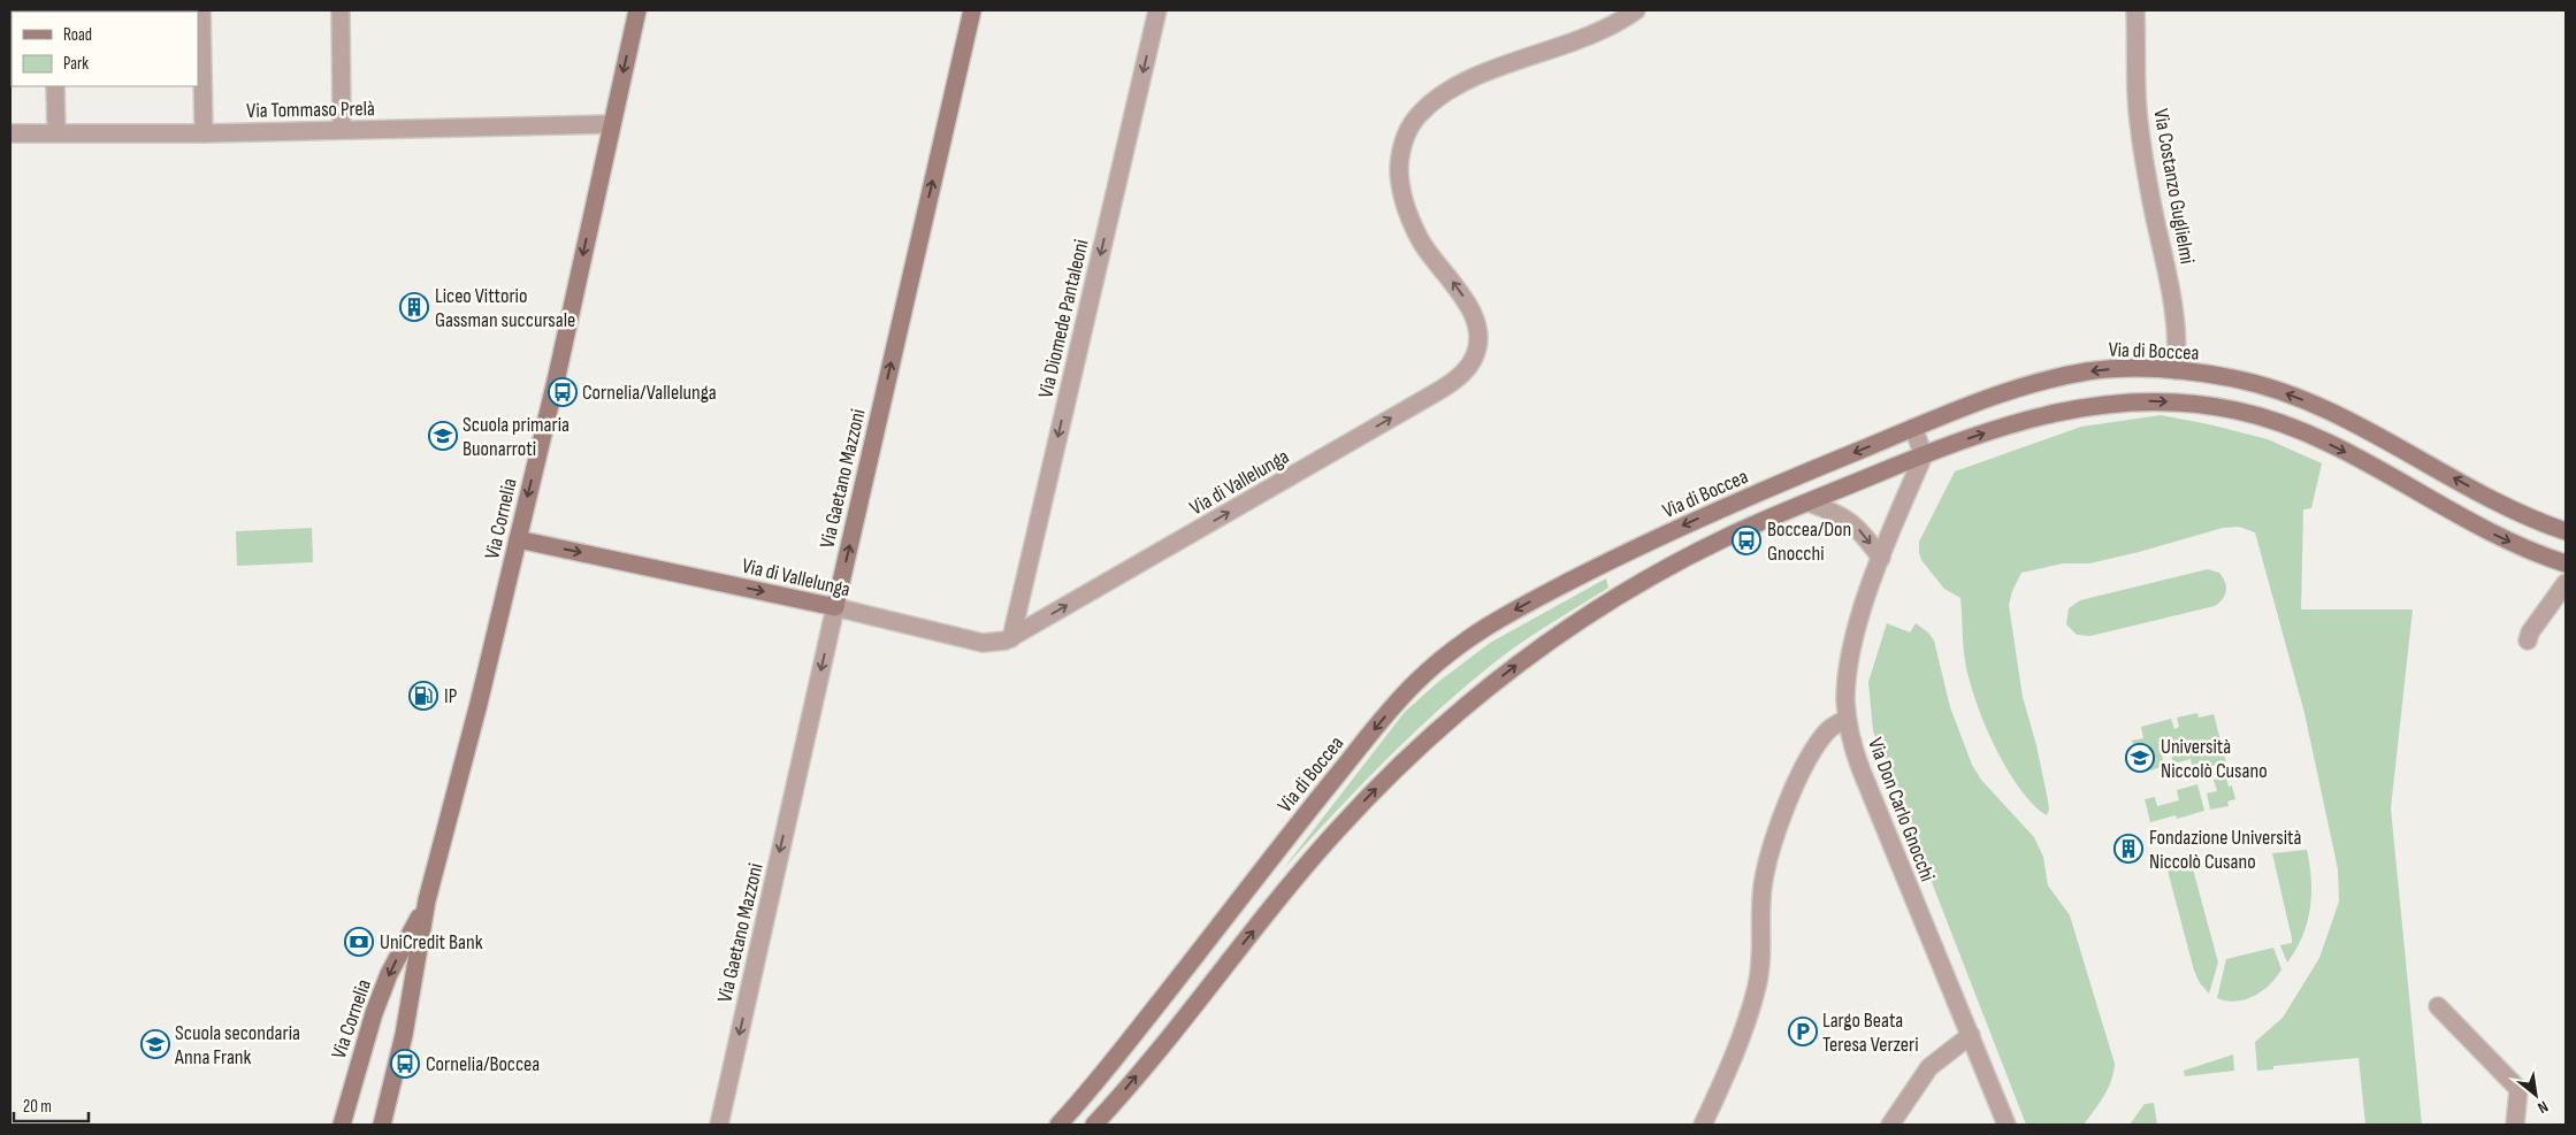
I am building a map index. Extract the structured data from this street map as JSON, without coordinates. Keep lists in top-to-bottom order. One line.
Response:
{"streets":{"main road":["Via di Boccea","Via Gaetano Mazzoni","Via di Vallelunga","Via Cornelia"],"street":["Via Tommaso Prelà","Via Costanzo Guglielmi","Via Diomede Pantaleoni","Via Don Carlo Gnocchi"]},"crossings":[["Via Tommaso Prelà","Via Cornelia"],["Via Costanzo Guglielmi","Via di Boccea"],["Via Diomede Pantaleoni","Via di Vallelunga"],["Via Gaetano Mazzoni","Via di Vallelunga"],["Via di Vallelunga","Via Cornelia"]],"one_way":["Via Diomede Pantaleoni","Via Cornelia"],"places":{"building":["Liceo Vittorio Gassman succursale","Fondazione Università Niccolò Cusano"],"bus stop":["Cornelia/Vallelunga","Boccea/Don Gnocchi","Cornelia/Boccea"],"school or university":["Scuola primaria Buonarroti","Università Niccolò Cusano","Scuola secondaria Anna Frank"],"fuel station":["IP"],"bank":["UniCredit Bank"],"parking":["Largo Beata Teresa Verzeri"]},"legend":["Road","Park"],"scale_bar":"20 m","north":"bottom right"}
